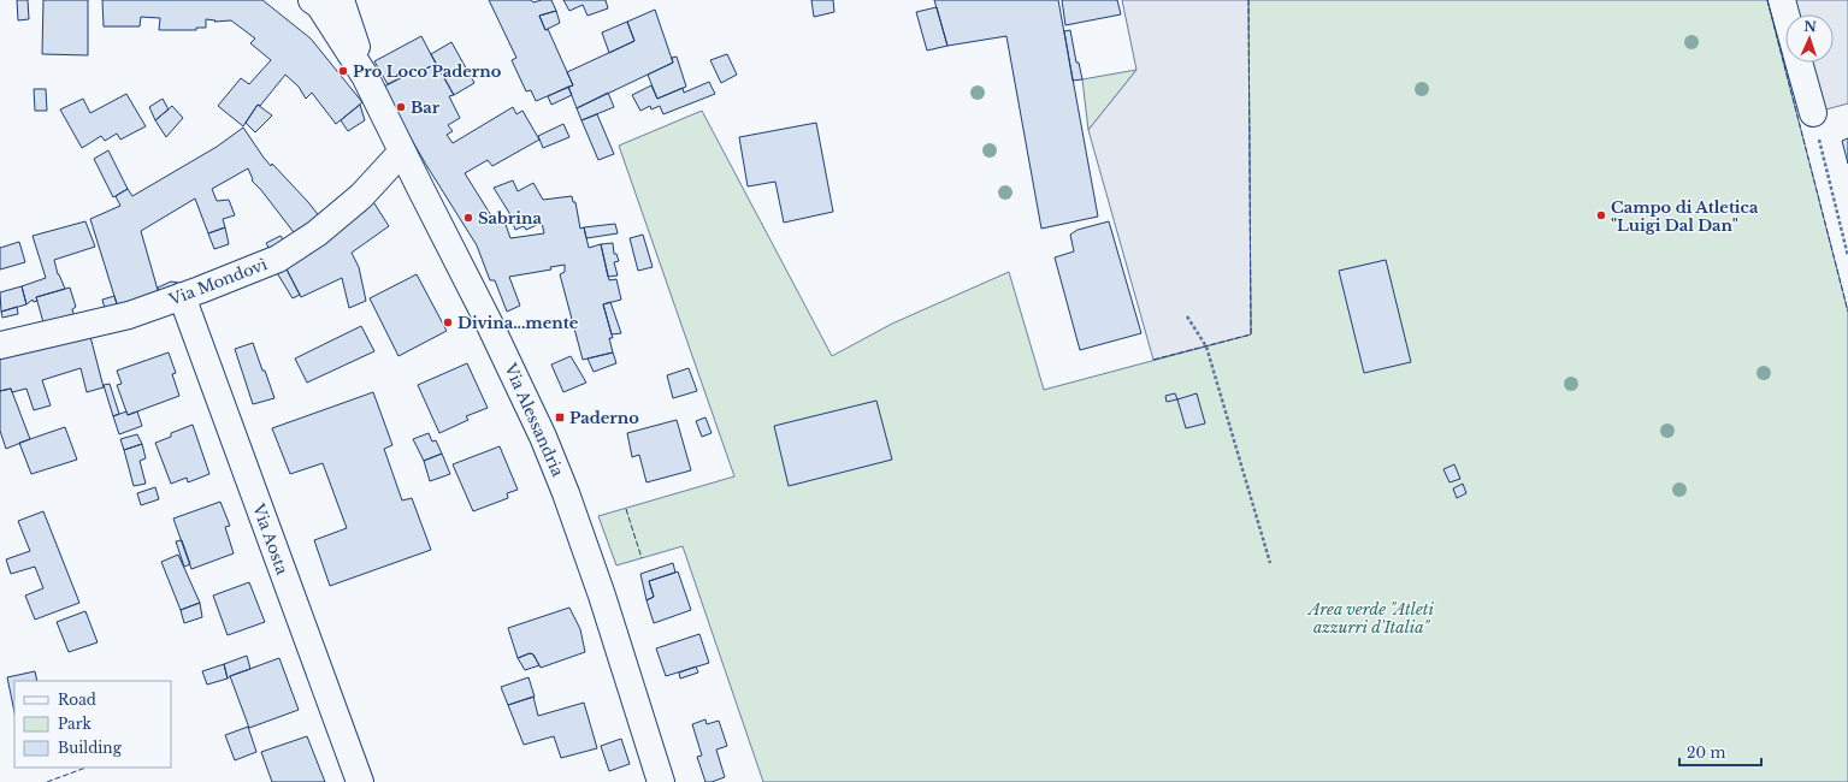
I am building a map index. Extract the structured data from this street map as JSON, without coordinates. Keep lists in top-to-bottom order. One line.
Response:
{"streets":{"street":["Via Mondovì","Via Alessandria","Via Aosta"]},"crossings":[["Via Mondovì","Via Alessandria"],["Via Mondovì","Via Aosta"]],"parks":["Area verde \"Atleti azzurri d'Italia\""],"places":{"other":["Pro Loco Paderno","Bar","Campo di Atletica \"Luigi Dal Dan\"","Sabrina","Divina...mente"],"transit":["Paderno"]},"legend":["Road","Park","Building"],"scale_bar":"20 m","north":"top"}
